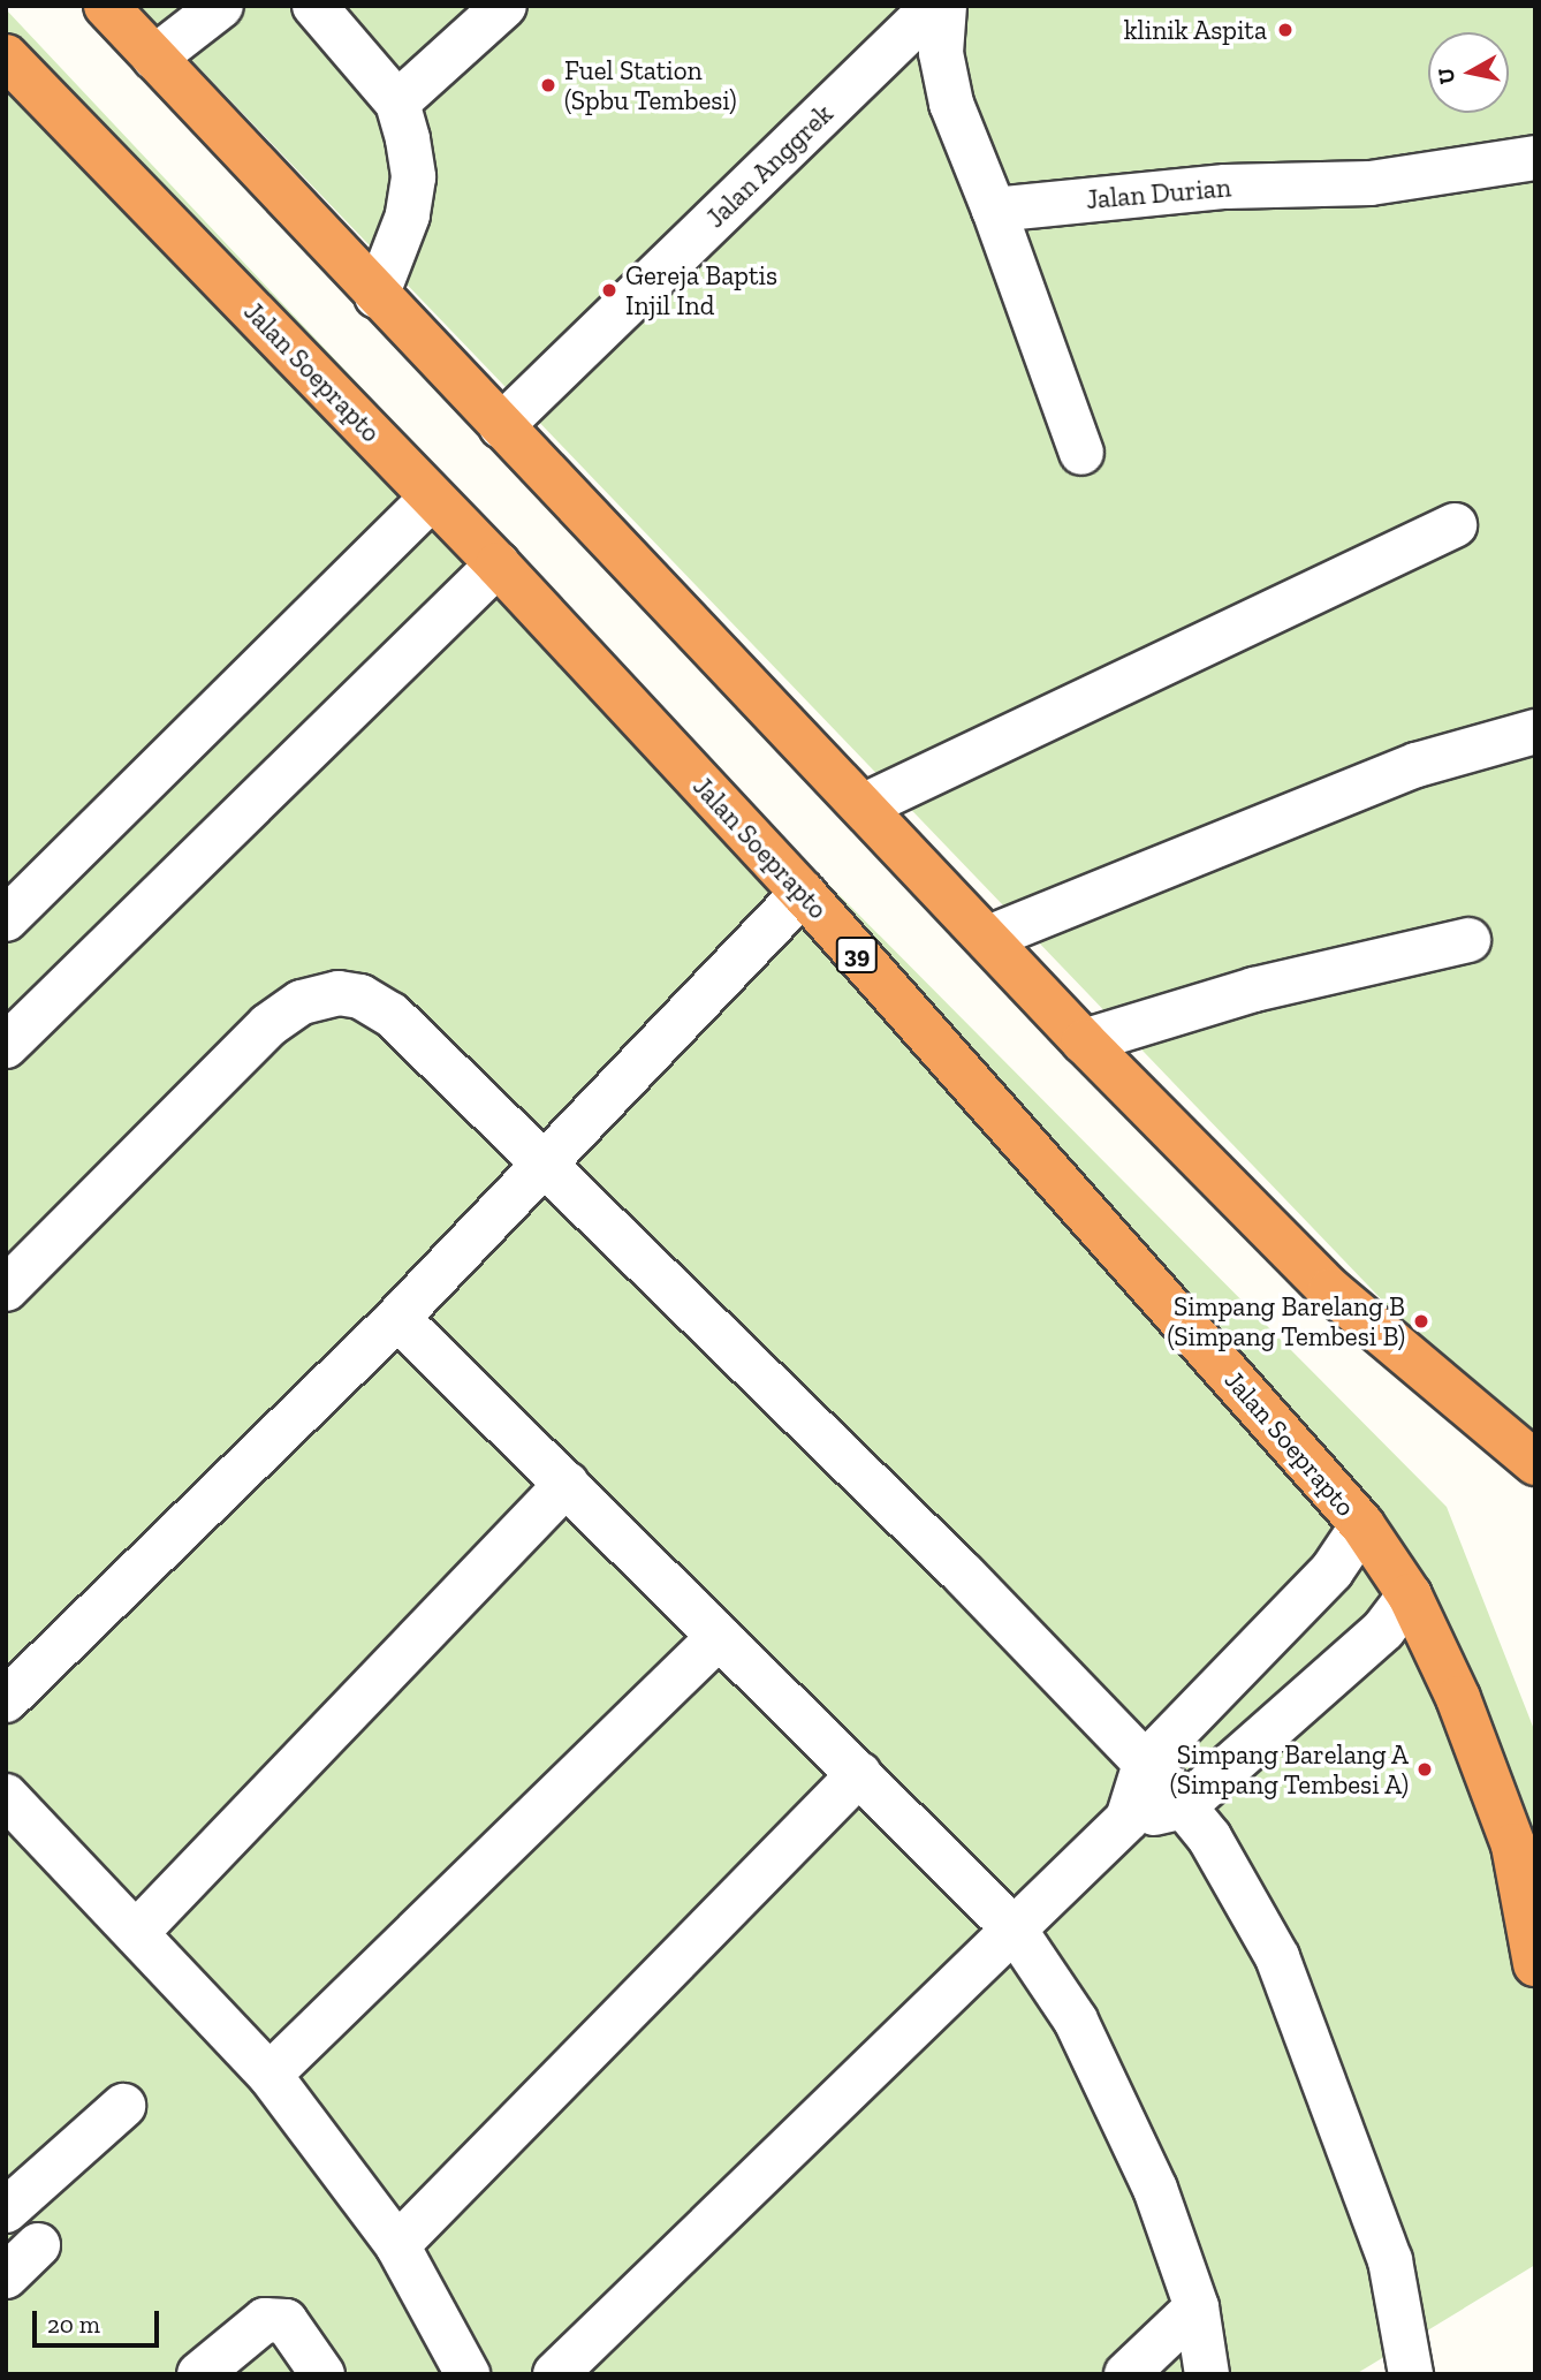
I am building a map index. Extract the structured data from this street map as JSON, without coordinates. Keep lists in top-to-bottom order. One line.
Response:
{"streets":{"highway":["Jalan Soeprapto","39"],"street":["Jalan Anggrek","Jalan Durian"]},"places":["klinik Aspita","Fuel Station (Spbu Tembesi)","Gereja Baptis Injil Ind","Simpang Barelang B (Simpang Tembesi B)","Simpang Barelang A (Simpang Tembesi A)"],"scale_bar":"20 m","north":"left"}
